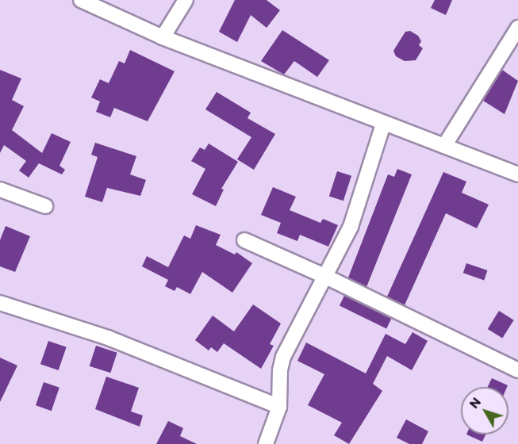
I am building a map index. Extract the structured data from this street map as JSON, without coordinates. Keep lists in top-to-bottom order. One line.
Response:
{"north":"top left"}
